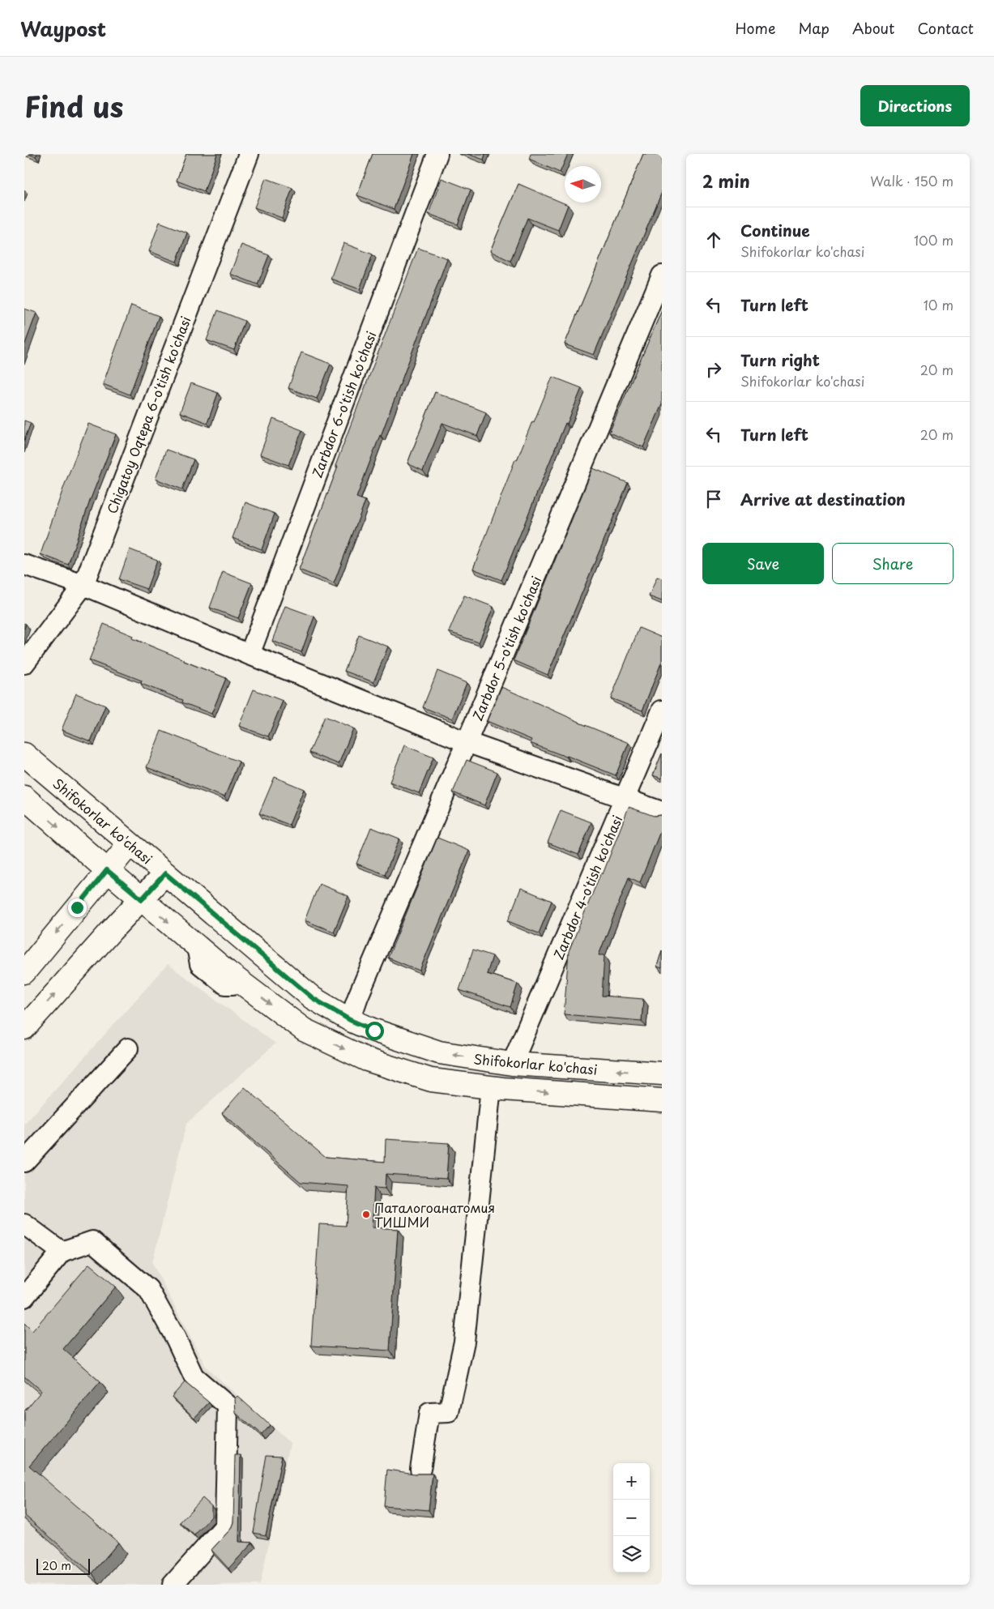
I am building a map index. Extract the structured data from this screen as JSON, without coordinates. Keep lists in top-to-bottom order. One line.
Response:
{"streets":{"main road":["Shifokorlar ko'chasi"],"street":["Zarbdor 6-o'tish ko'chasi","Chigatoy Oqtepa 6-o'tish ko'chasi","Zarbdor 5-o'tish ko'chasi","Zarbdor 4-o'tish ko'chasi"]},"crossings":[["Zarbdor 5-o'tish ko'chasi","Shifokorlar ko'chasi"],["Shifokorlar ko'chasi","Zarbdor 4-o'tish ko'chasi"]],"places":["Паталогоанатомия ТИШМИ"],"scale_bar":"20 m","north":"left","page":{"header":"Waypost","nav":["Home","Map","About","Contact"],"title":"Find us","buttons":["Directions",["Save","Share"]],"heading":["2 min","Walk · 150 m"],"list":[["Continue","Shifokorlar ko'chasi","100 m"],["Turn left","10 m"],["Turn right","Shifokorlar ko'chasi","20 m"],["Turn left","20 m"],"Arrive at destination"],"map_buttons":["+","−"],"scale":"20 m"}}
